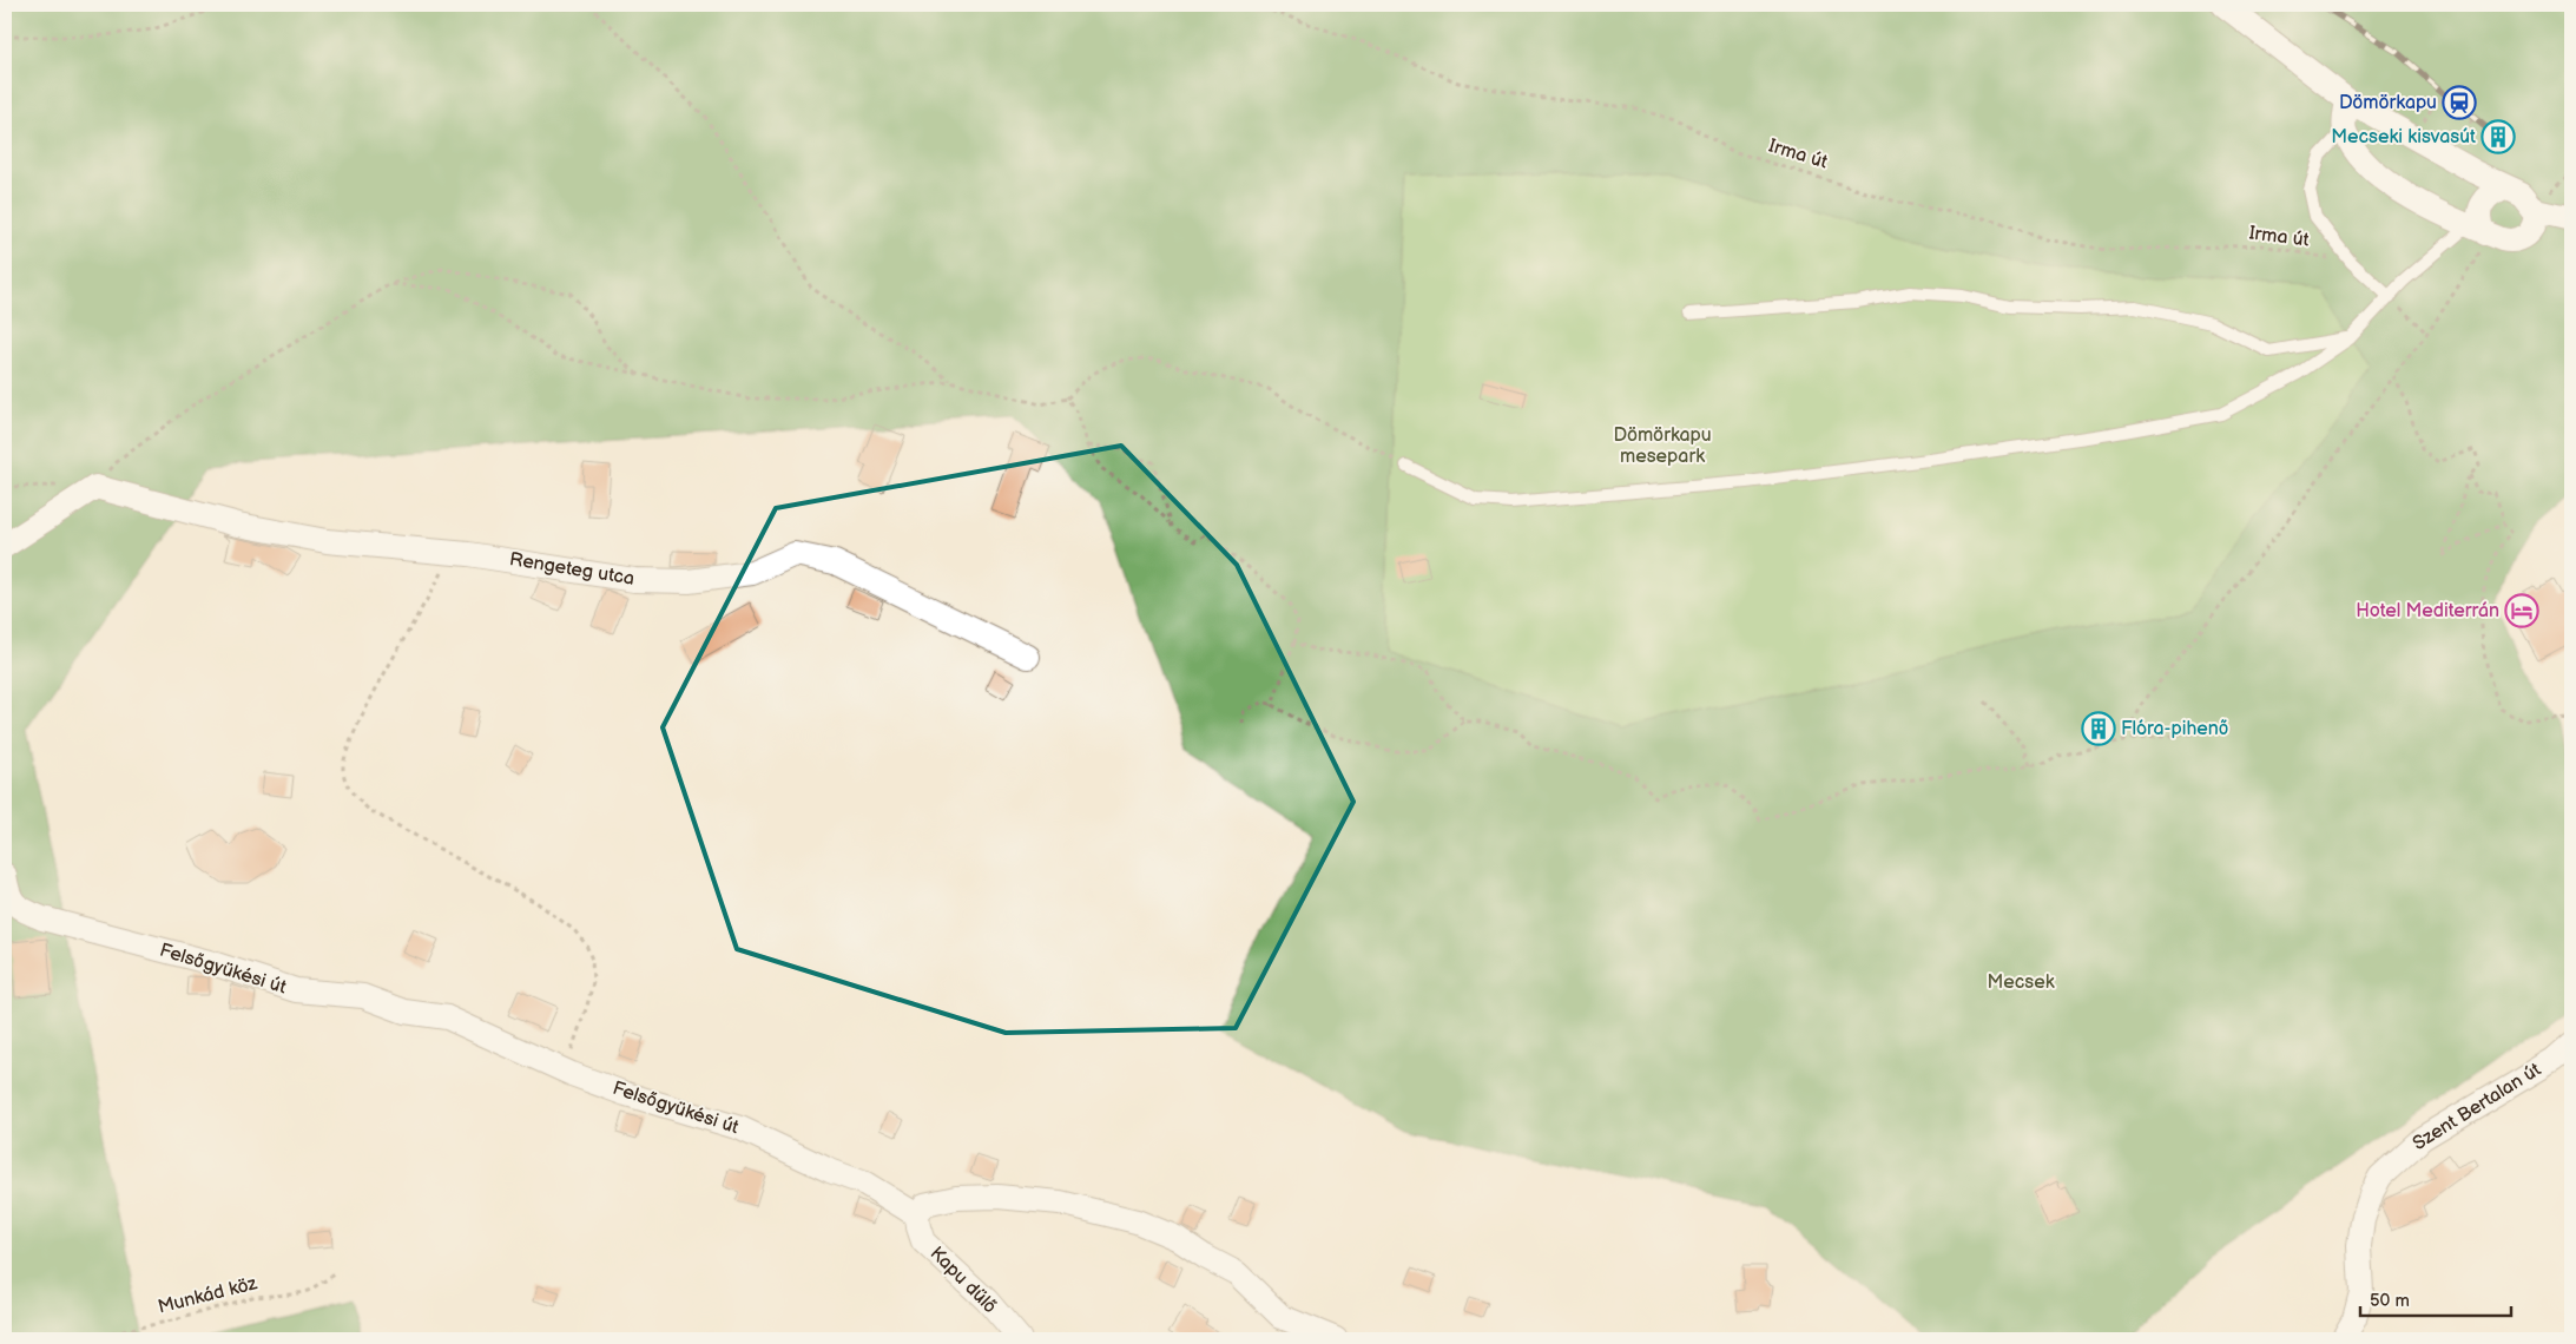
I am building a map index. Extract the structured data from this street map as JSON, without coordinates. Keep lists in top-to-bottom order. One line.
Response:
{"streets":{"street":["Rengeteg utca","Felsőgyükési út","Szent Bertalan út","Kapu dűlő"],"path":["Irma út","Munkád köz"]},"crossings":[["Felsőgyükési út","Kapu dűlő"]],"parks":["Dömörkapu mesepark","Mecsek"],"places":{"station":["Dömörkapu"],"building":["Mecseki kisvasút","Flóra-pihenő"],"hotel":["Hotel Mediterrán"]},"scale_bar":"50 m"}
